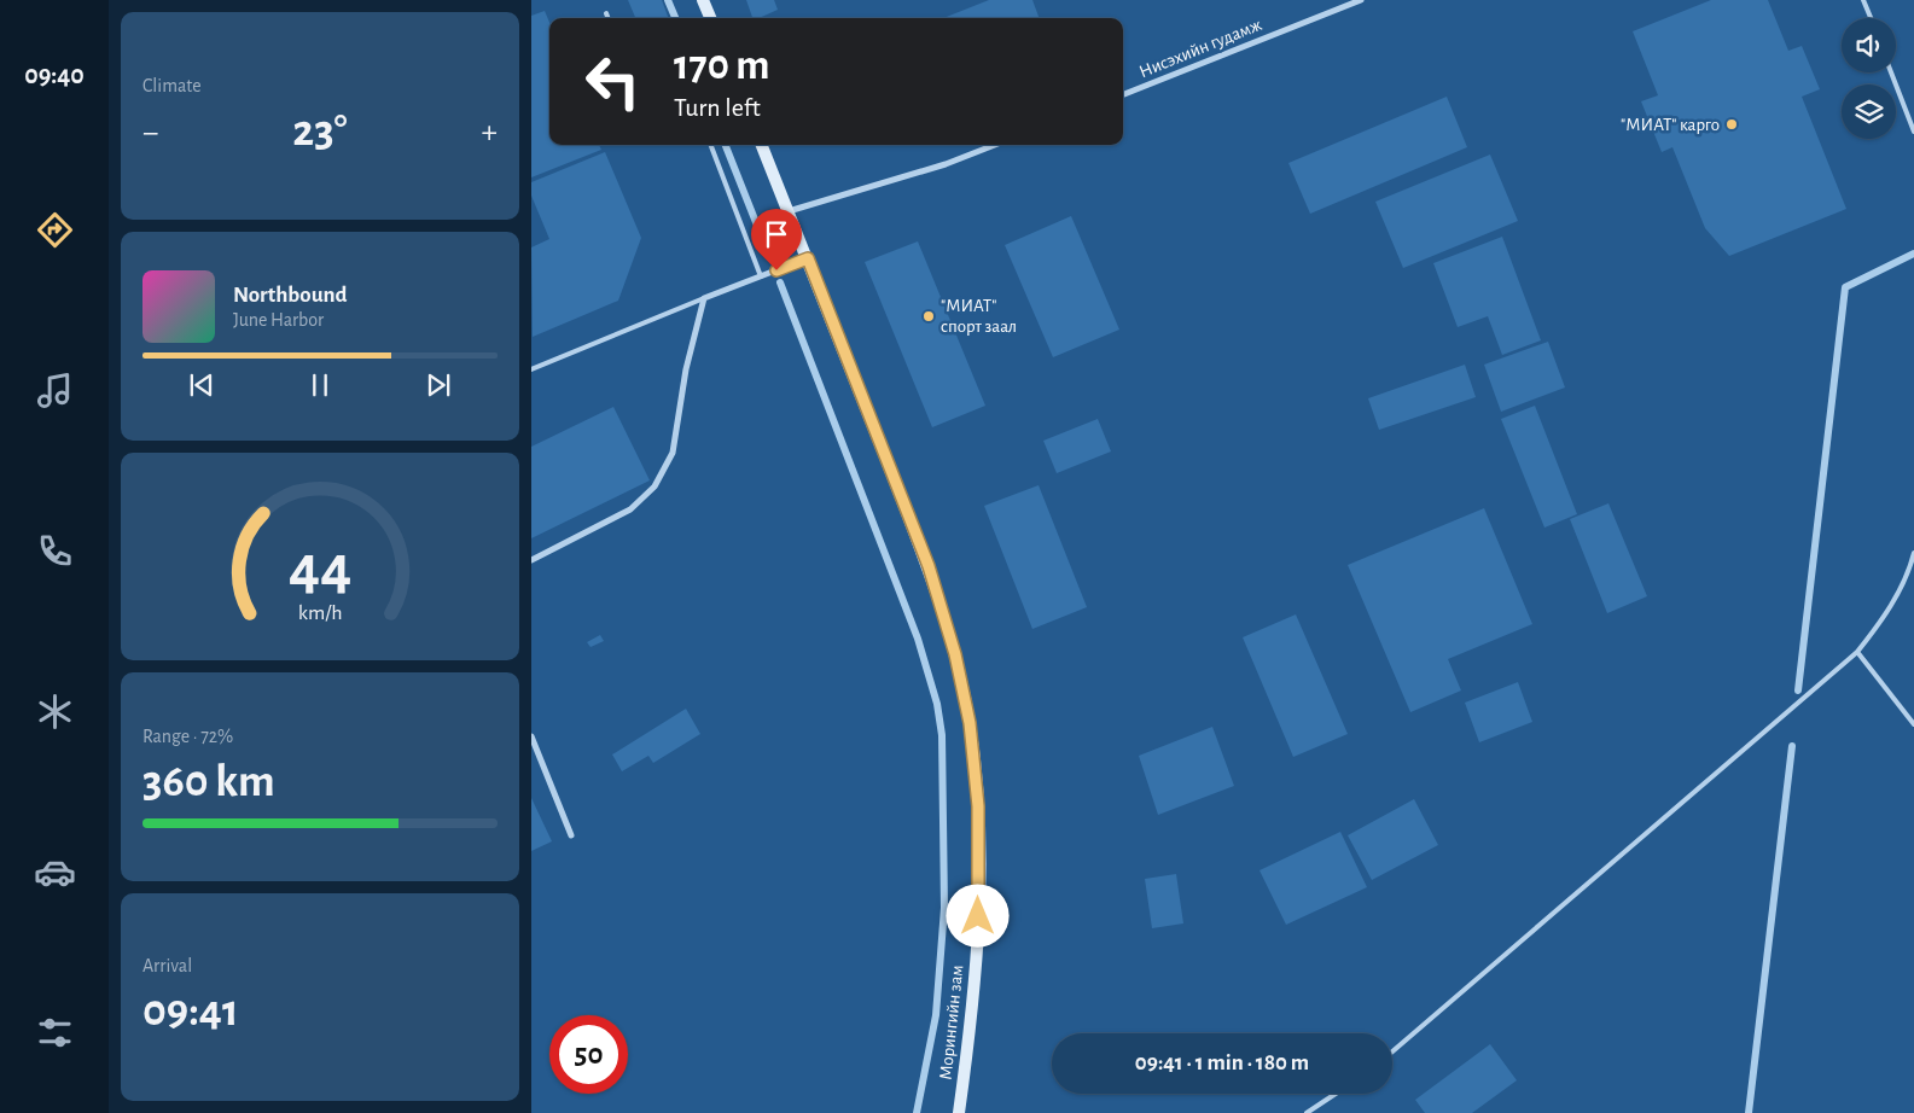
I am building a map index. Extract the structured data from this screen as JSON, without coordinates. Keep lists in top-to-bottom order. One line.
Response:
{"streets":{"main road":["Морингийн зам"],"street":["Нисэхийн гудамж"]},"places":["\"МИАТ\" карго","\"МИАТ\" спорт заал"],"page":{"tabs":"09:40","tile":["Climate",["Range · 72%","360 km"],["Arrival","09:41"]],"turn":["170 m","Turn left"],"heat":["−","23°","+"],"song":["Northbound","June Harbor"],"limit":"50","trip":"09:41 · 1 min · 180 m","gauge":["44","km/h"]}}
